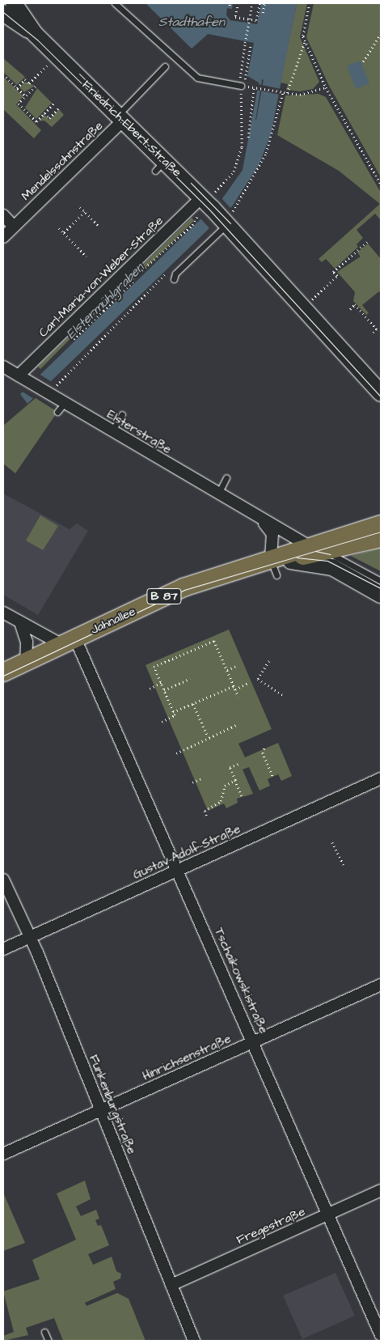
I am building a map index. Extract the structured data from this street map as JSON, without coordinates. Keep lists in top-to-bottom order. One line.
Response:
{"streets":{"main road":["Friedrich-Ebert-Straße","B 87","Jahnallee"],"street":["Mendelssohnstraße","Carl-Maria-von-Weber-Straße","Elsterstraße","Gustav-Adolf-Straße","Tschaikowskistraße","Hinrichsenstraße","Funkenburgstraße","Fregestraße"]},"crossings":[["Friedrich-Ebert-Straße","Mendelssohnstraße"],["Friedrich-Ebert-Straße","Carl-Maria-von-Weber-Straße"],["Carl-Maria-von-Weber-Straße","Elsterstraße"],["Elsterstraße","Jahnallee"],["Jahnallee","Tschaikowskistraße"],["Gustav-Adolf-Straße","Tschaikowskistraße"],["Gustav-Adolf-Straße","Funkenburgstraße"],["Tschaikowskistraße","Hinrichsenstraße"],["Tschaikowskistraße","Fregestraße"],["Hinrichsenstraße","Funkenburgstraße"],["Funkenburgstraße","Fregestraße"]],"water":["Stadthafen","Elstermühlgraben"]}
